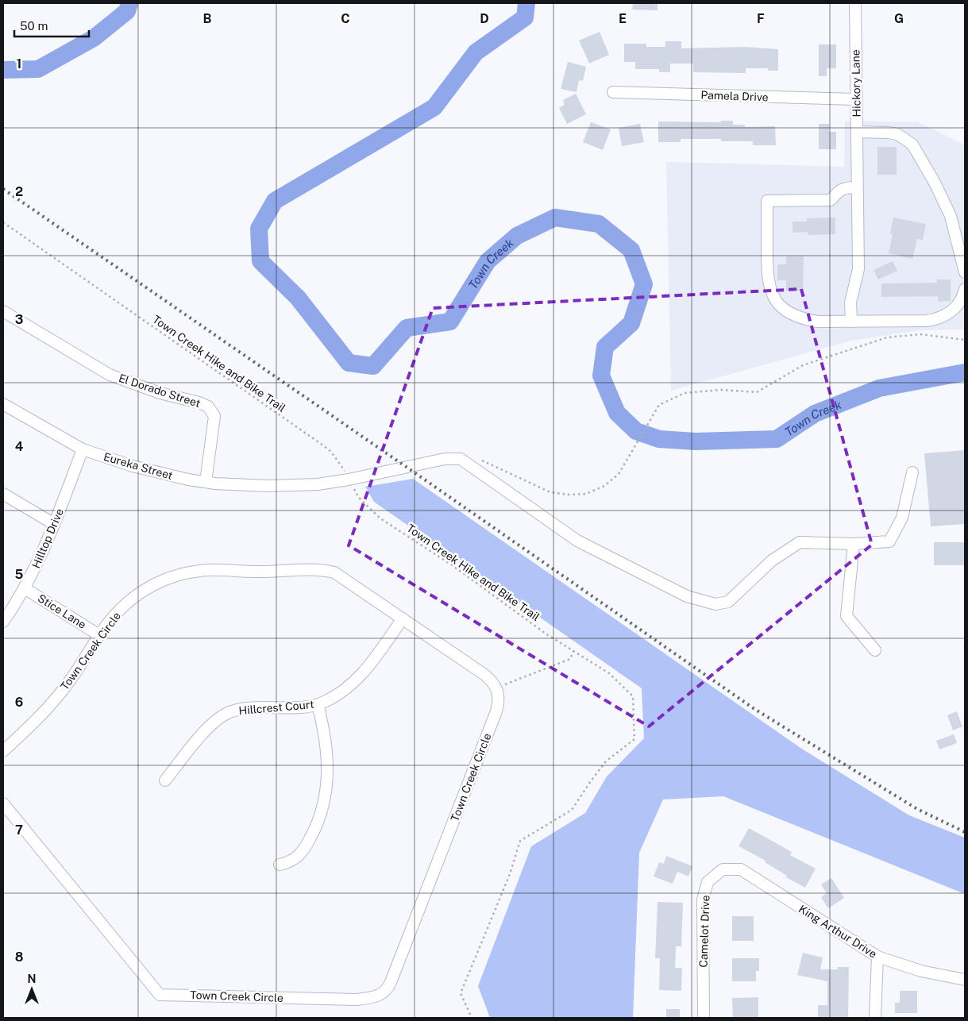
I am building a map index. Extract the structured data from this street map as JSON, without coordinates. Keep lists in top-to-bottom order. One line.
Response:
{"streets":{"street":["Hickory Lane","Pamela Drive","El Dorado Street","Eureka Street","Hilltop Drive","Stice Lane","Town Creek Circle","Hillcrest Court","Camelot Drive","King Arthur Drive"],"path":["Town Creek Hike and Bike Trail"]},"crossings":[["Hickory Lane","Pamela Drive"],["Town Creek Hike and Bike Trail","Eureka Street"],["El Dorado Street","Eureka Street"],["Eureka Street","Hilltop Drive"],["Hilltop Drive","Stice Lane"],["Stice Lane","Town Creek Circle"],["Town Creek Circle","Hillcrest Court"],["Camelot Drive","King Arthur Drive"]],"water":["Town Creek"],"scale_bar":"50 m","north":"top","grid":{"columns":["B","C","D","E","F","G"],"rows":["1","2","3","4","5","6","7","8"]}}
